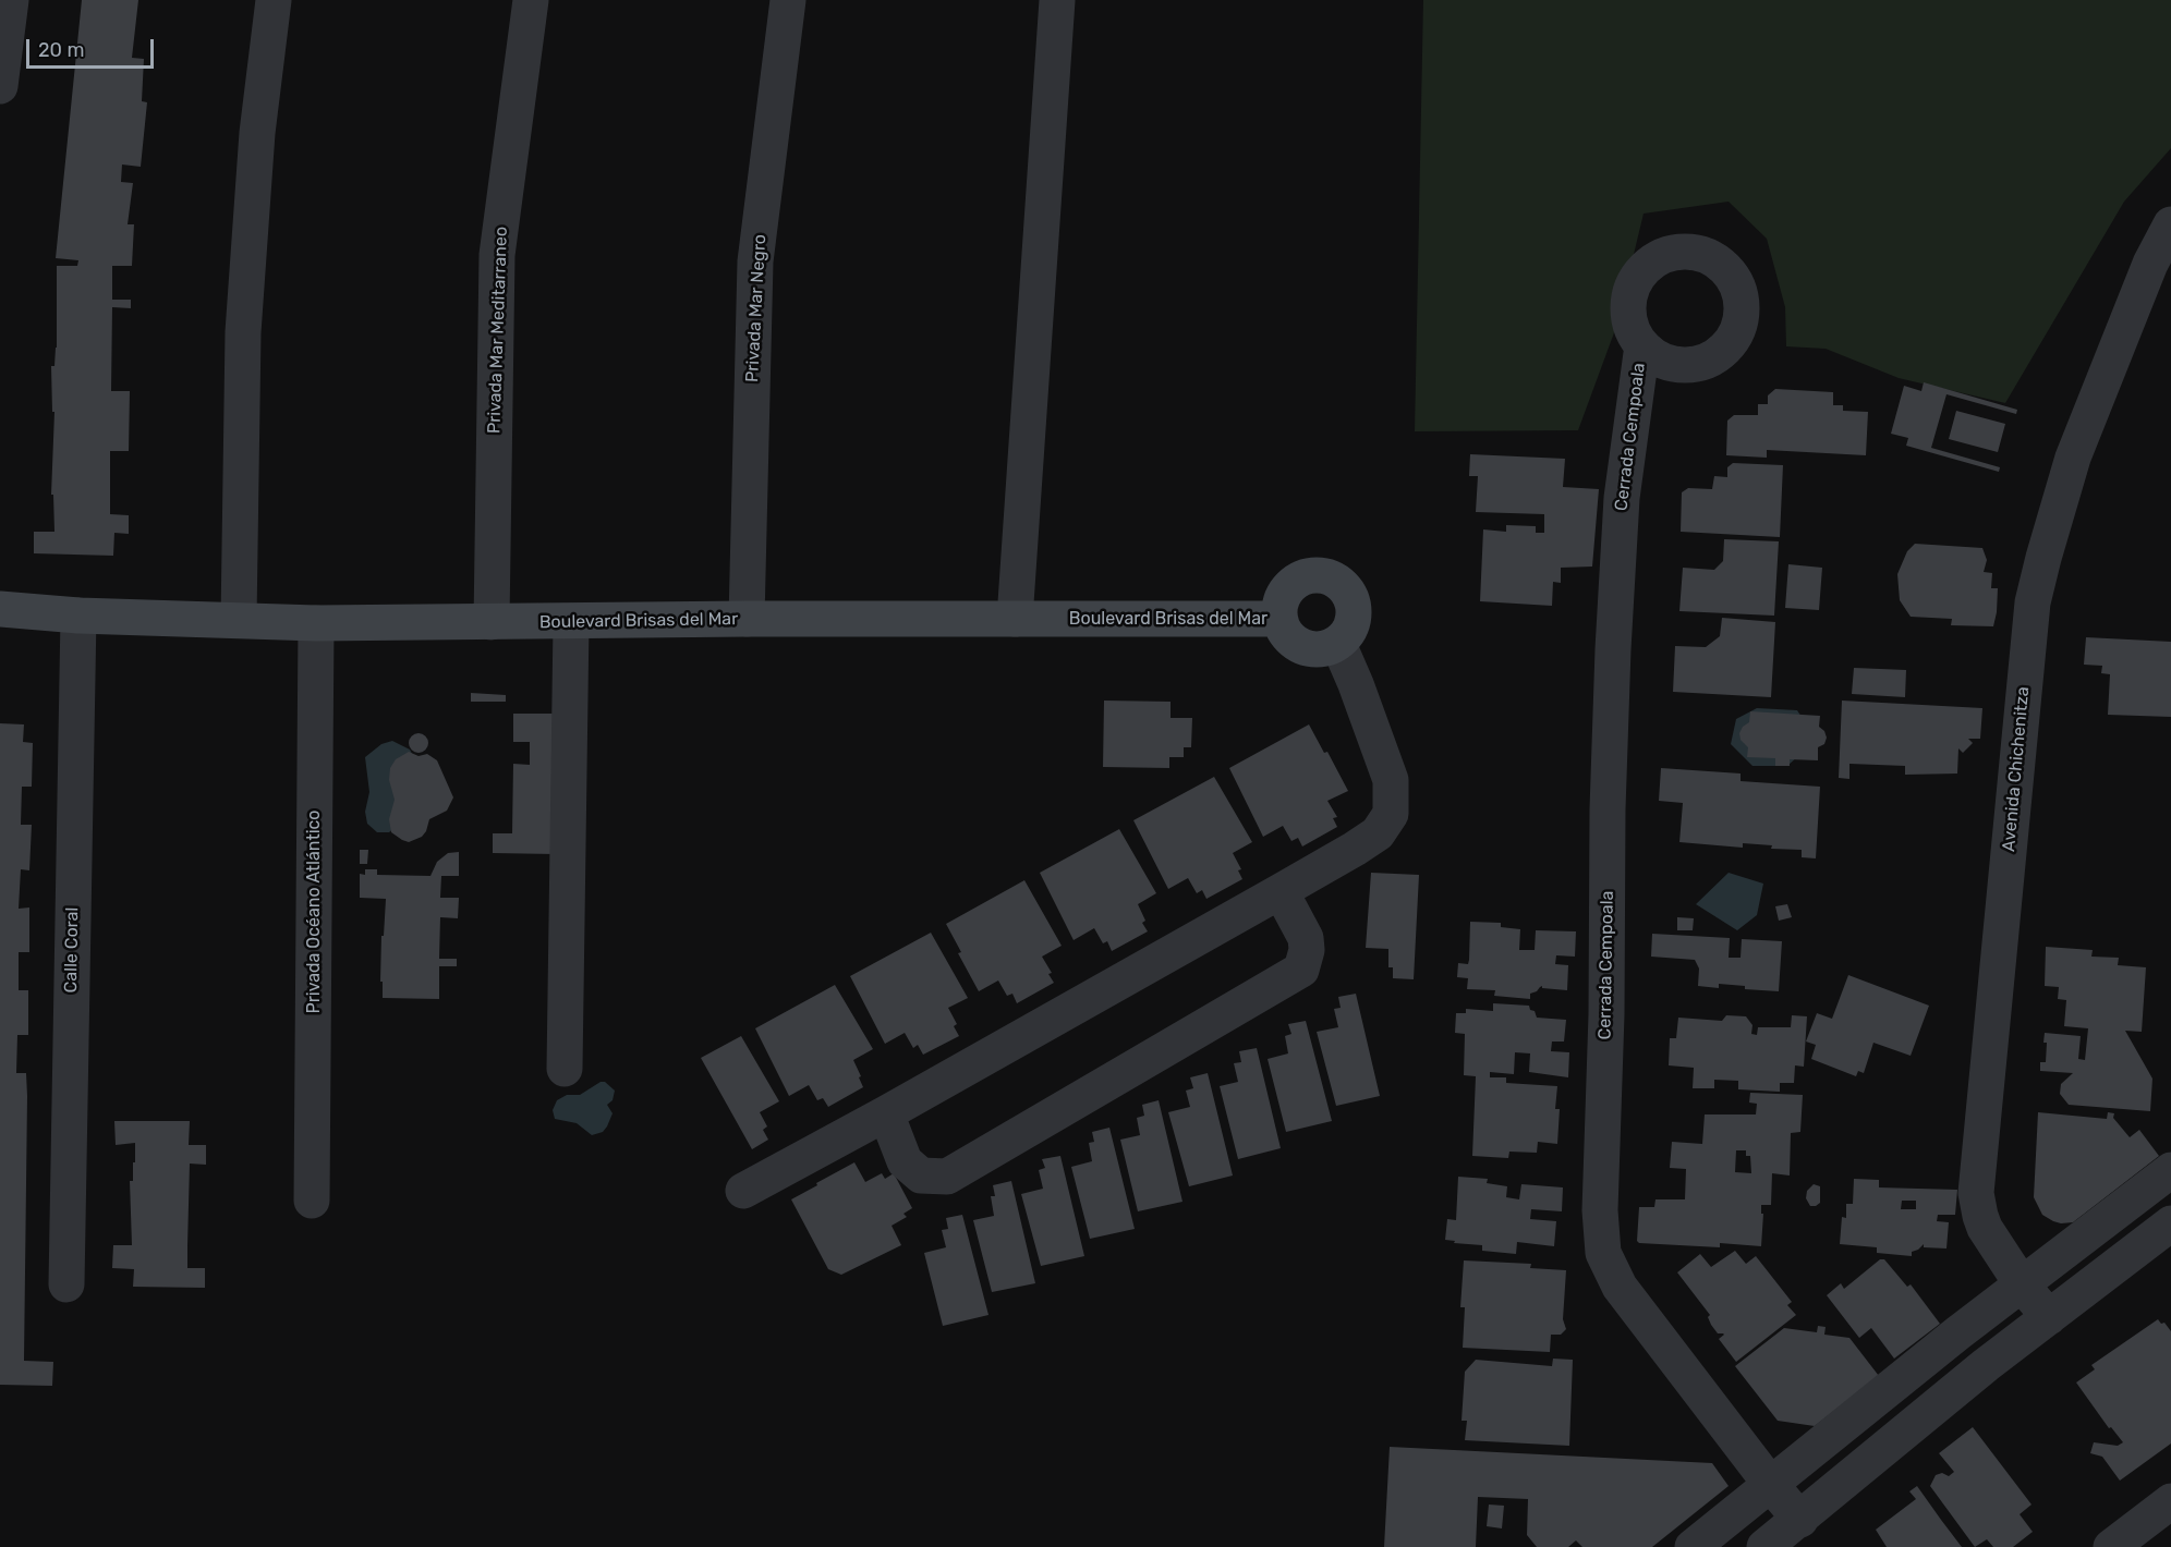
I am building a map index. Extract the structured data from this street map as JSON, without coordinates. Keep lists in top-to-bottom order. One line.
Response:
{"streets":{"street":["Privada Mar Negro","Privada Mar Meditarraneo","Cerrada Cempoala","Boulevard Brisas del Mar","Avenida Chichenitza","Privada Océano Atlántico","Calle Coral"]},"crossings":[["Privada Mar Negro","Boulevard Brisas del Mar"],["Privada Mar Meditarraneo","Boulevard Brisas del Mar"],["Boulevard Brisas del Mar","Privada Océano Atlántico"],["Boulevard Brisas del Mar","Calle Coral"]],"scale_bar":"20 m"}
